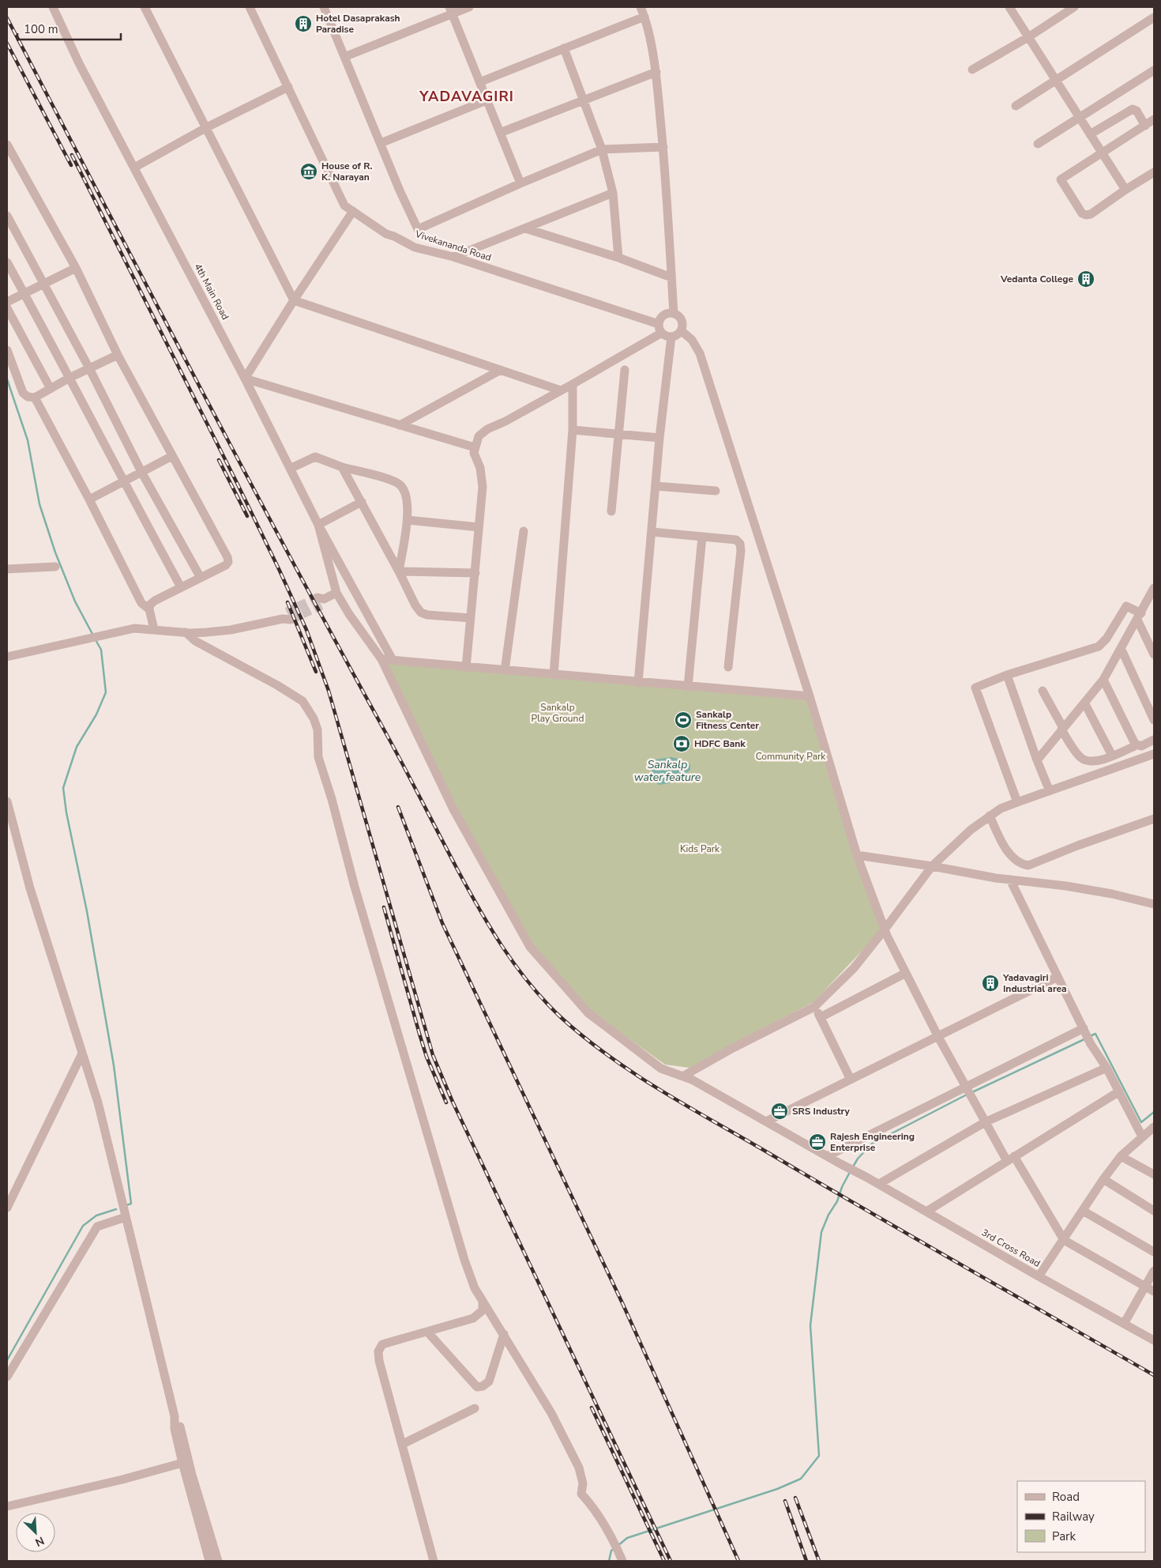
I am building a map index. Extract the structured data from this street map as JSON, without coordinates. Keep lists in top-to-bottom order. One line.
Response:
{"streets":{"street":["Vivekananda Road","4th Main Road","3rd Cross Road"]},"crossings":[["4th Main Road","3rd Cross Road"]],"districts":["YADAVAGIRI"],"water":["Sankalp water feature"],"parks":["Sankalp Play Ground","Community Park","Kids Park"],"places":{"building":["Hotel Dasaprakash Paradise","Vedanta College","Yadavagiri Industrial area"],"museum":["House of R. K. Narayan"],"sports":["Sankalp Fitness Center"],"bank":["HDFC Bank"],"office":["SRS Industry","Rajesh Engineering Enterprise"]},"legend":["Road","Railway","Park"],"scale_bar":"100 m","north":"bottom right"}
